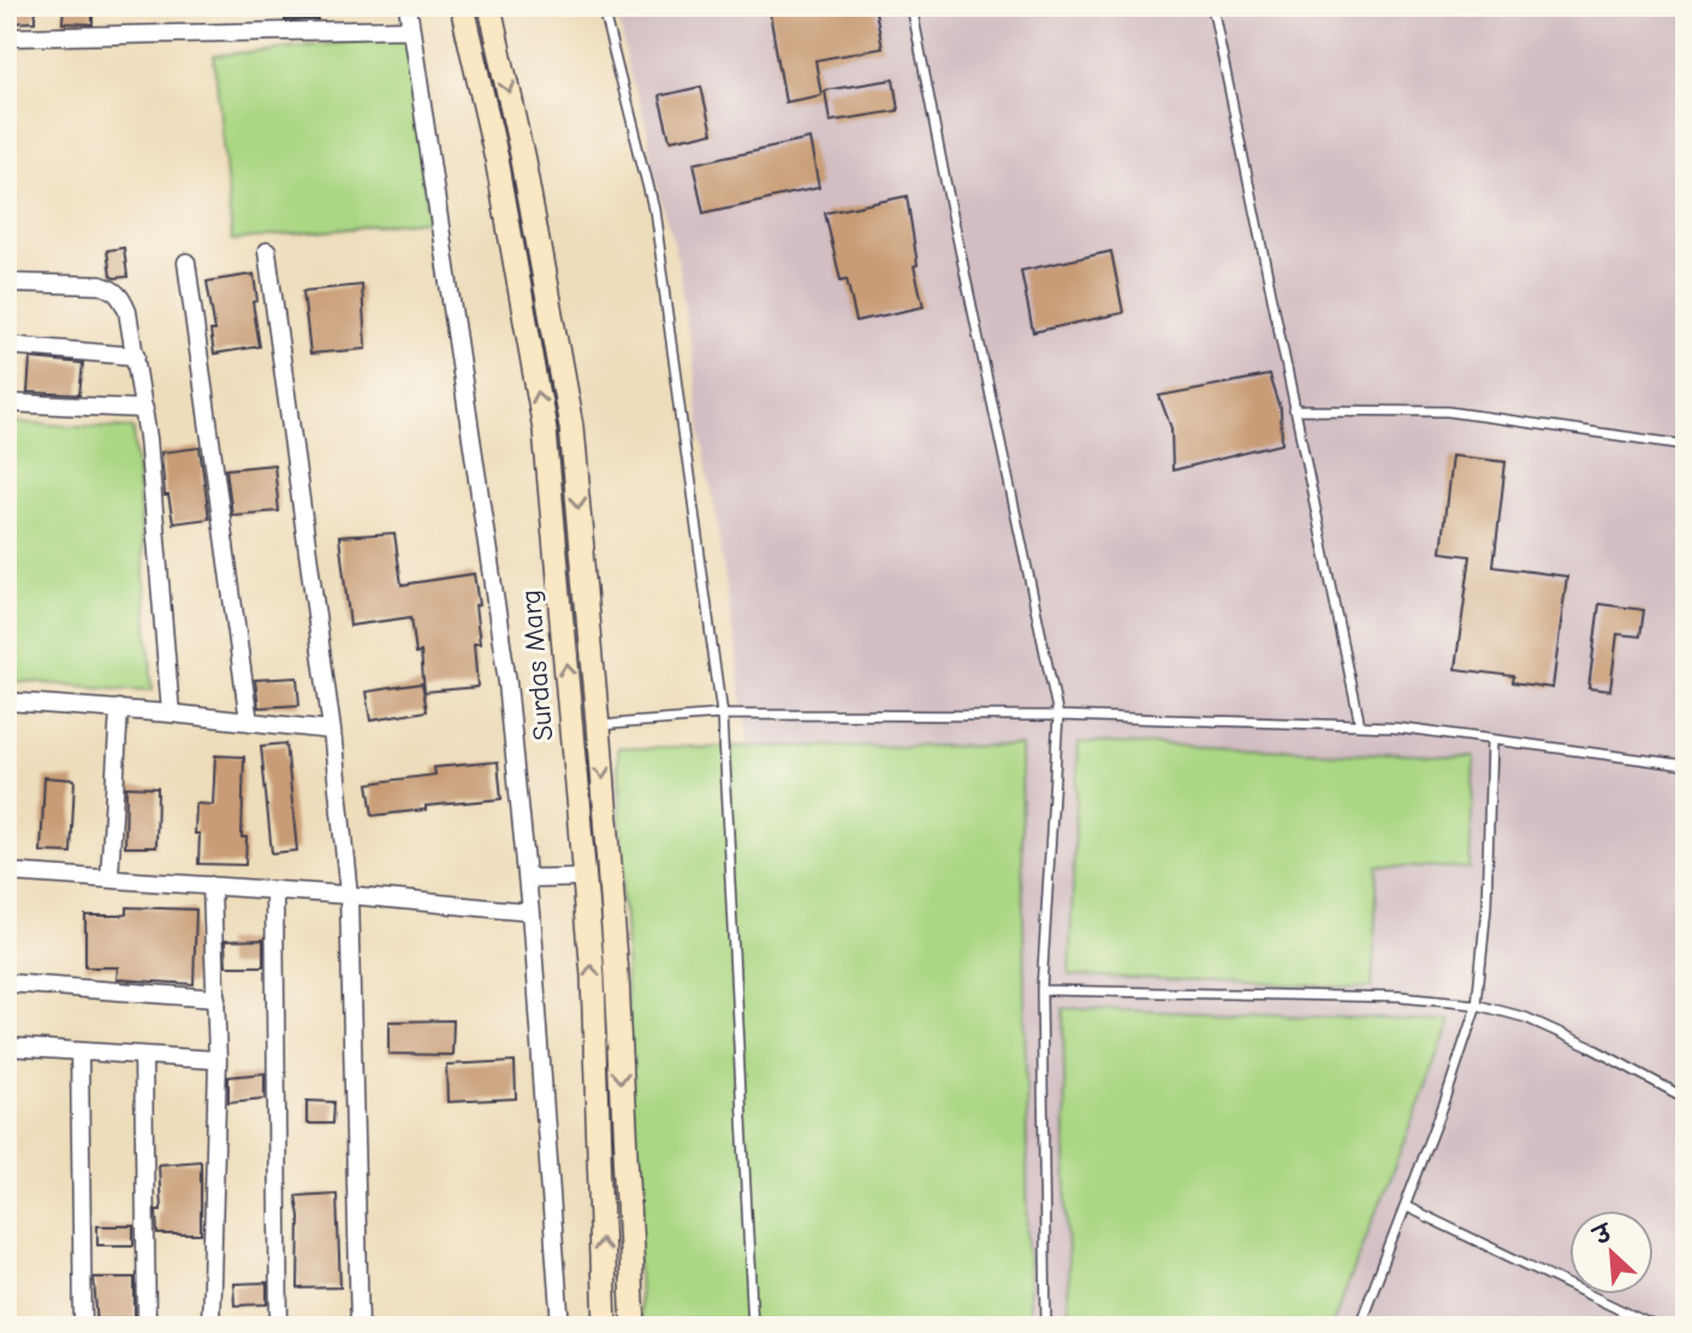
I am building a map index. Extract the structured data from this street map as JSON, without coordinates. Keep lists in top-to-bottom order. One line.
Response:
{"streets":{"main road":["Surdas Marg"]},"north":"top left"}
